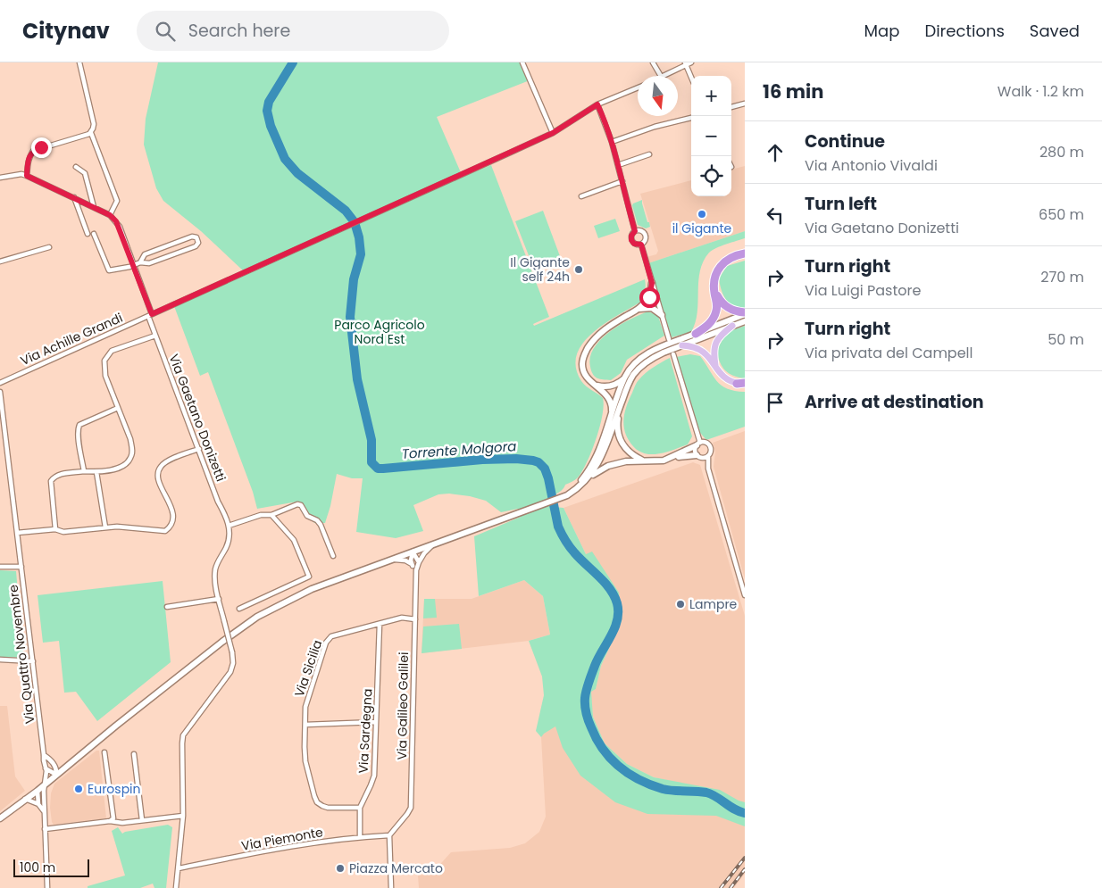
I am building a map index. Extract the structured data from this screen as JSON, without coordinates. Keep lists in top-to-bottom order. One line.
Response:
{"streets":{"street":["Via Achille Grandi","Via Gaetano Donizetti","Via Quattro Novembre","Via Sicilia","Via Galileo Galilei","Via Sardegna","Via Piemonte"]},"crossings":[["Via Achille Grandi","Via Gaetano Donizetti"],["Via Sicilia","Via Galileo Galilei"],["Via Sicilia","Via Sardegna"],["Via Galileo Galilei","Via Piemonte"],["Via Sardegna","Via Piemonte"]],"water":["Torrente Molgora"],"parks":["Parco Agricolo Nord Est"],"places":["il Gigante","Il Gigante self 24h","Lampre","Eurospin","Piazza Mercato"],"scale_bar":"100 m","north":"bottom","page":{"header":"Citynav","search":"Search here","nav":["Map","Directions","Saved"],"heading":["16 min","Walk · 1.2 km"],"map_buttons":["+","−"],"list":[["Continue","Via Antonio Vivaldi","280 m"],["Turn left","Via Gaetano Donizetti","650 m"],["Turn right","Via Luigi Pastore","270 m"],["Turn right","Via privata del Campell","50 m"],"Arrive at destination"],"scale":"100 m"}}
